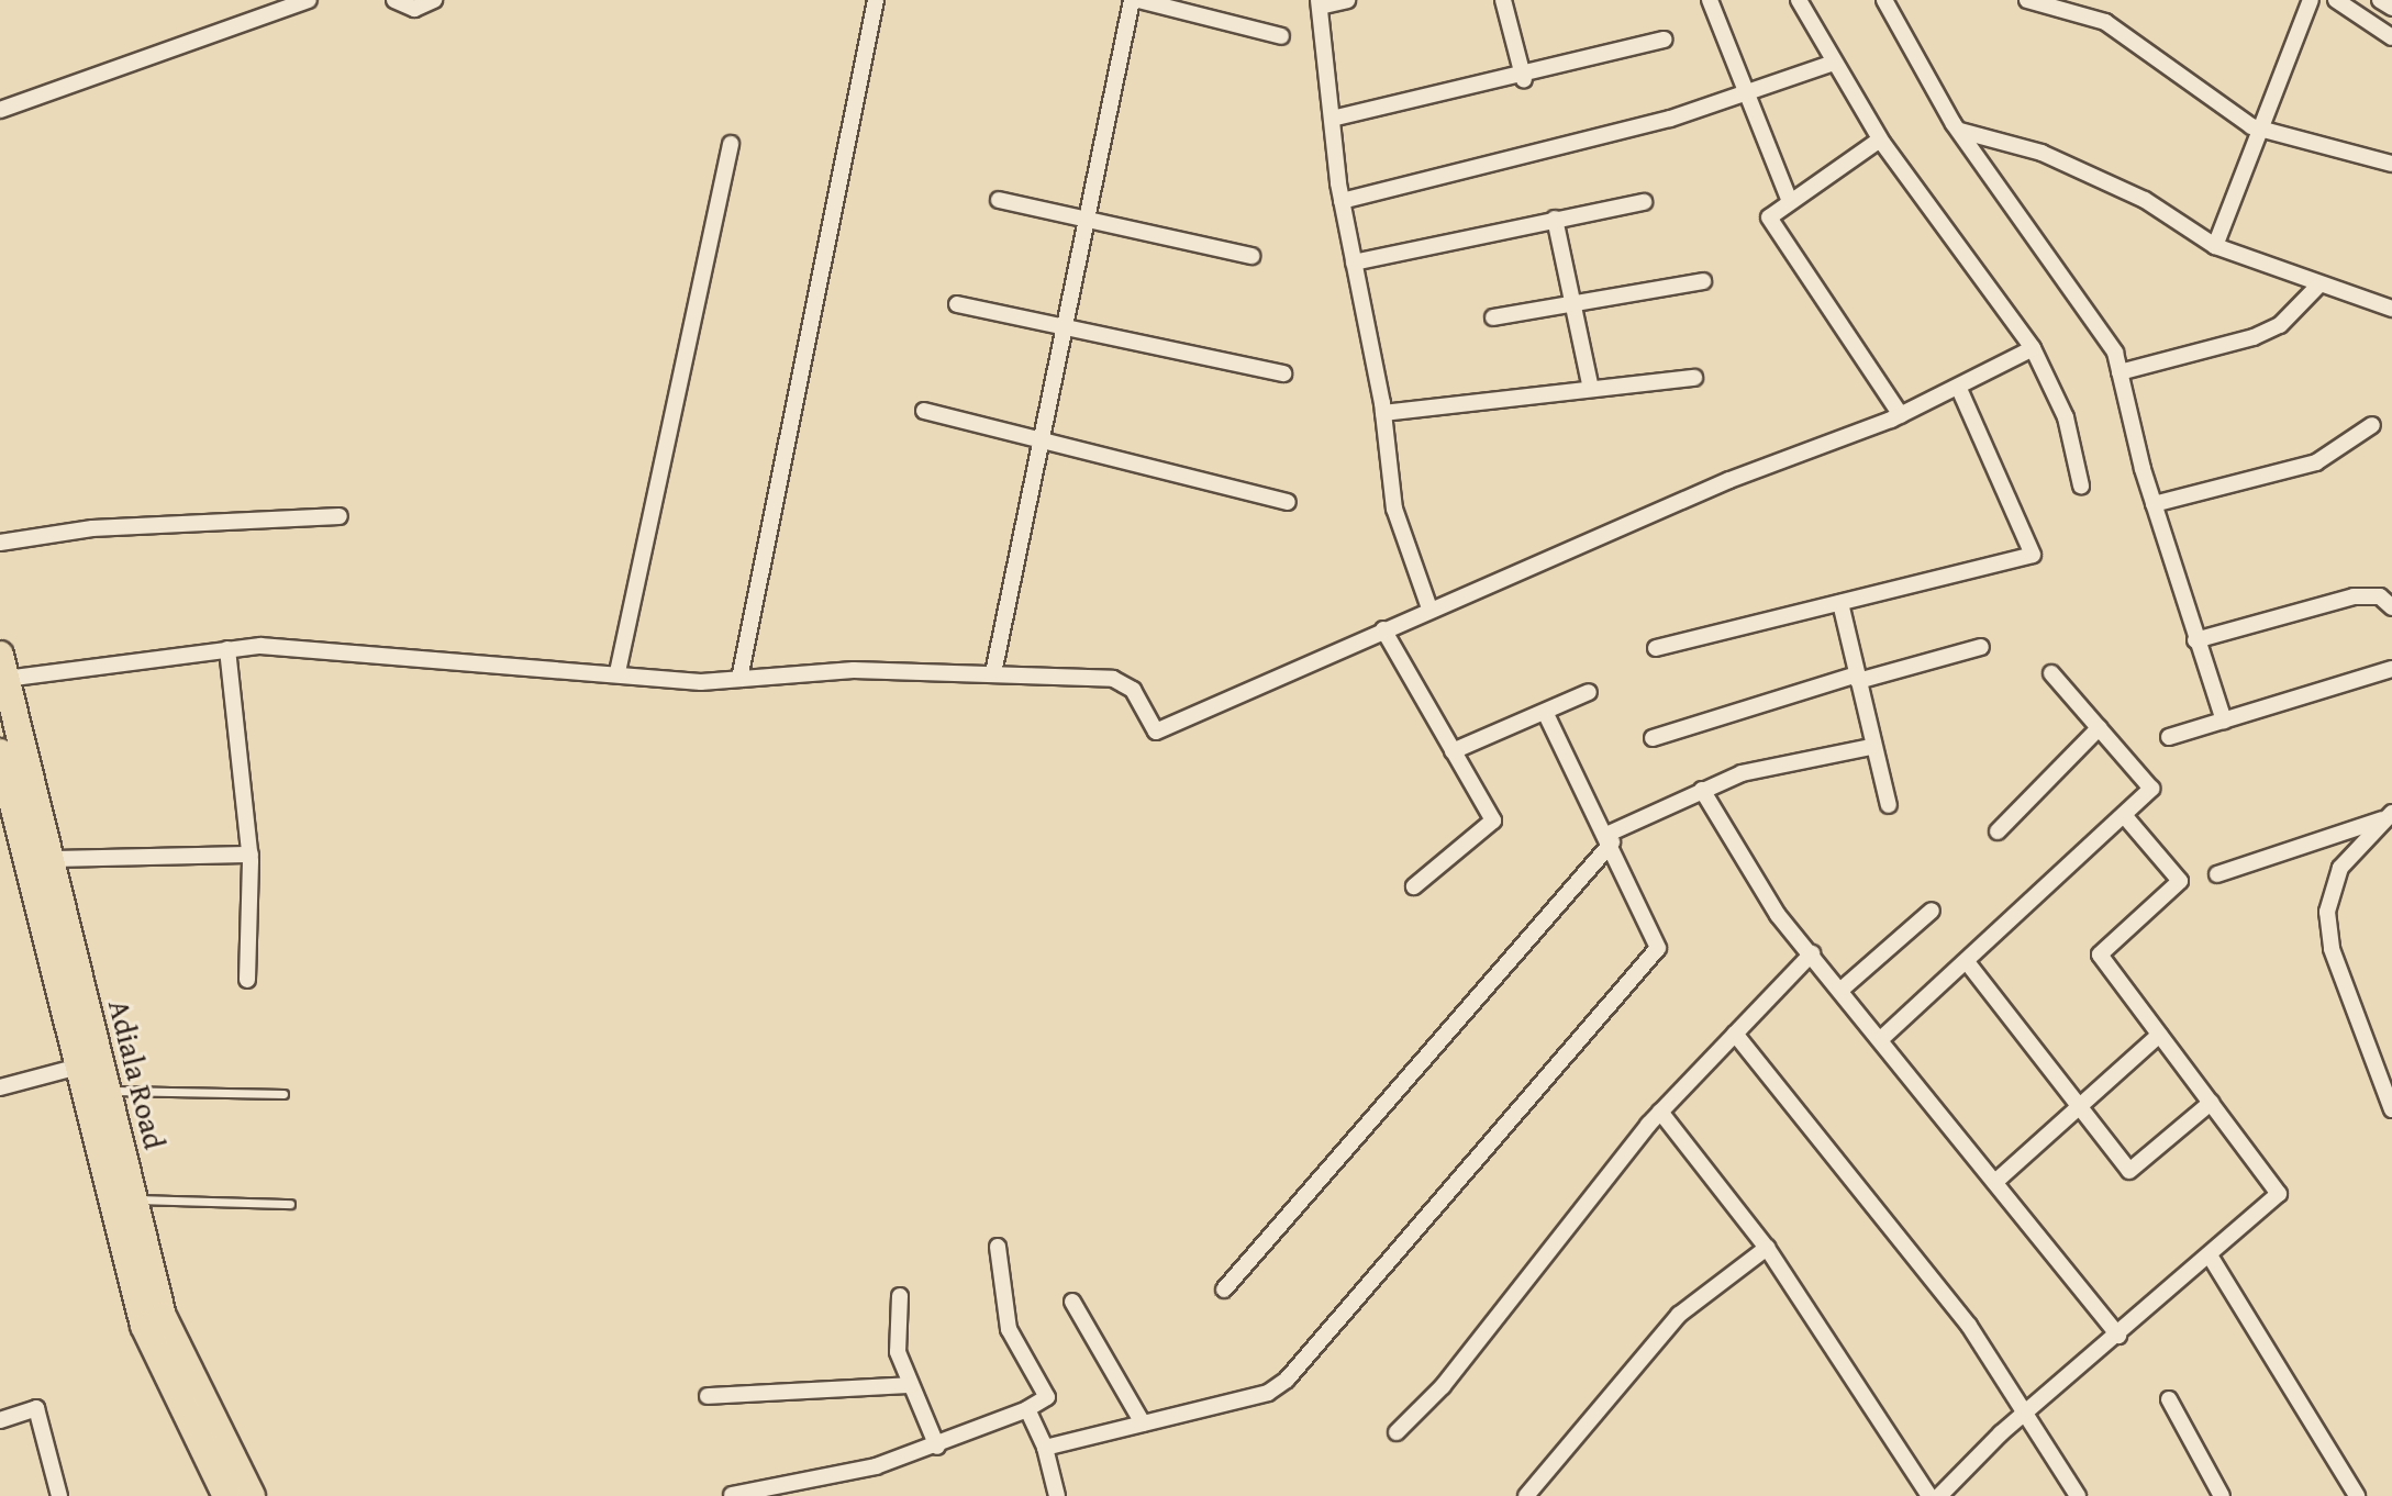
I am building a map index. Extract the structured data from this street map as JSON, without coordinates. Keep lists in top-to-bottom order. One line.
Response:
{"streets":{"main road":["Adiala Road"]}}
